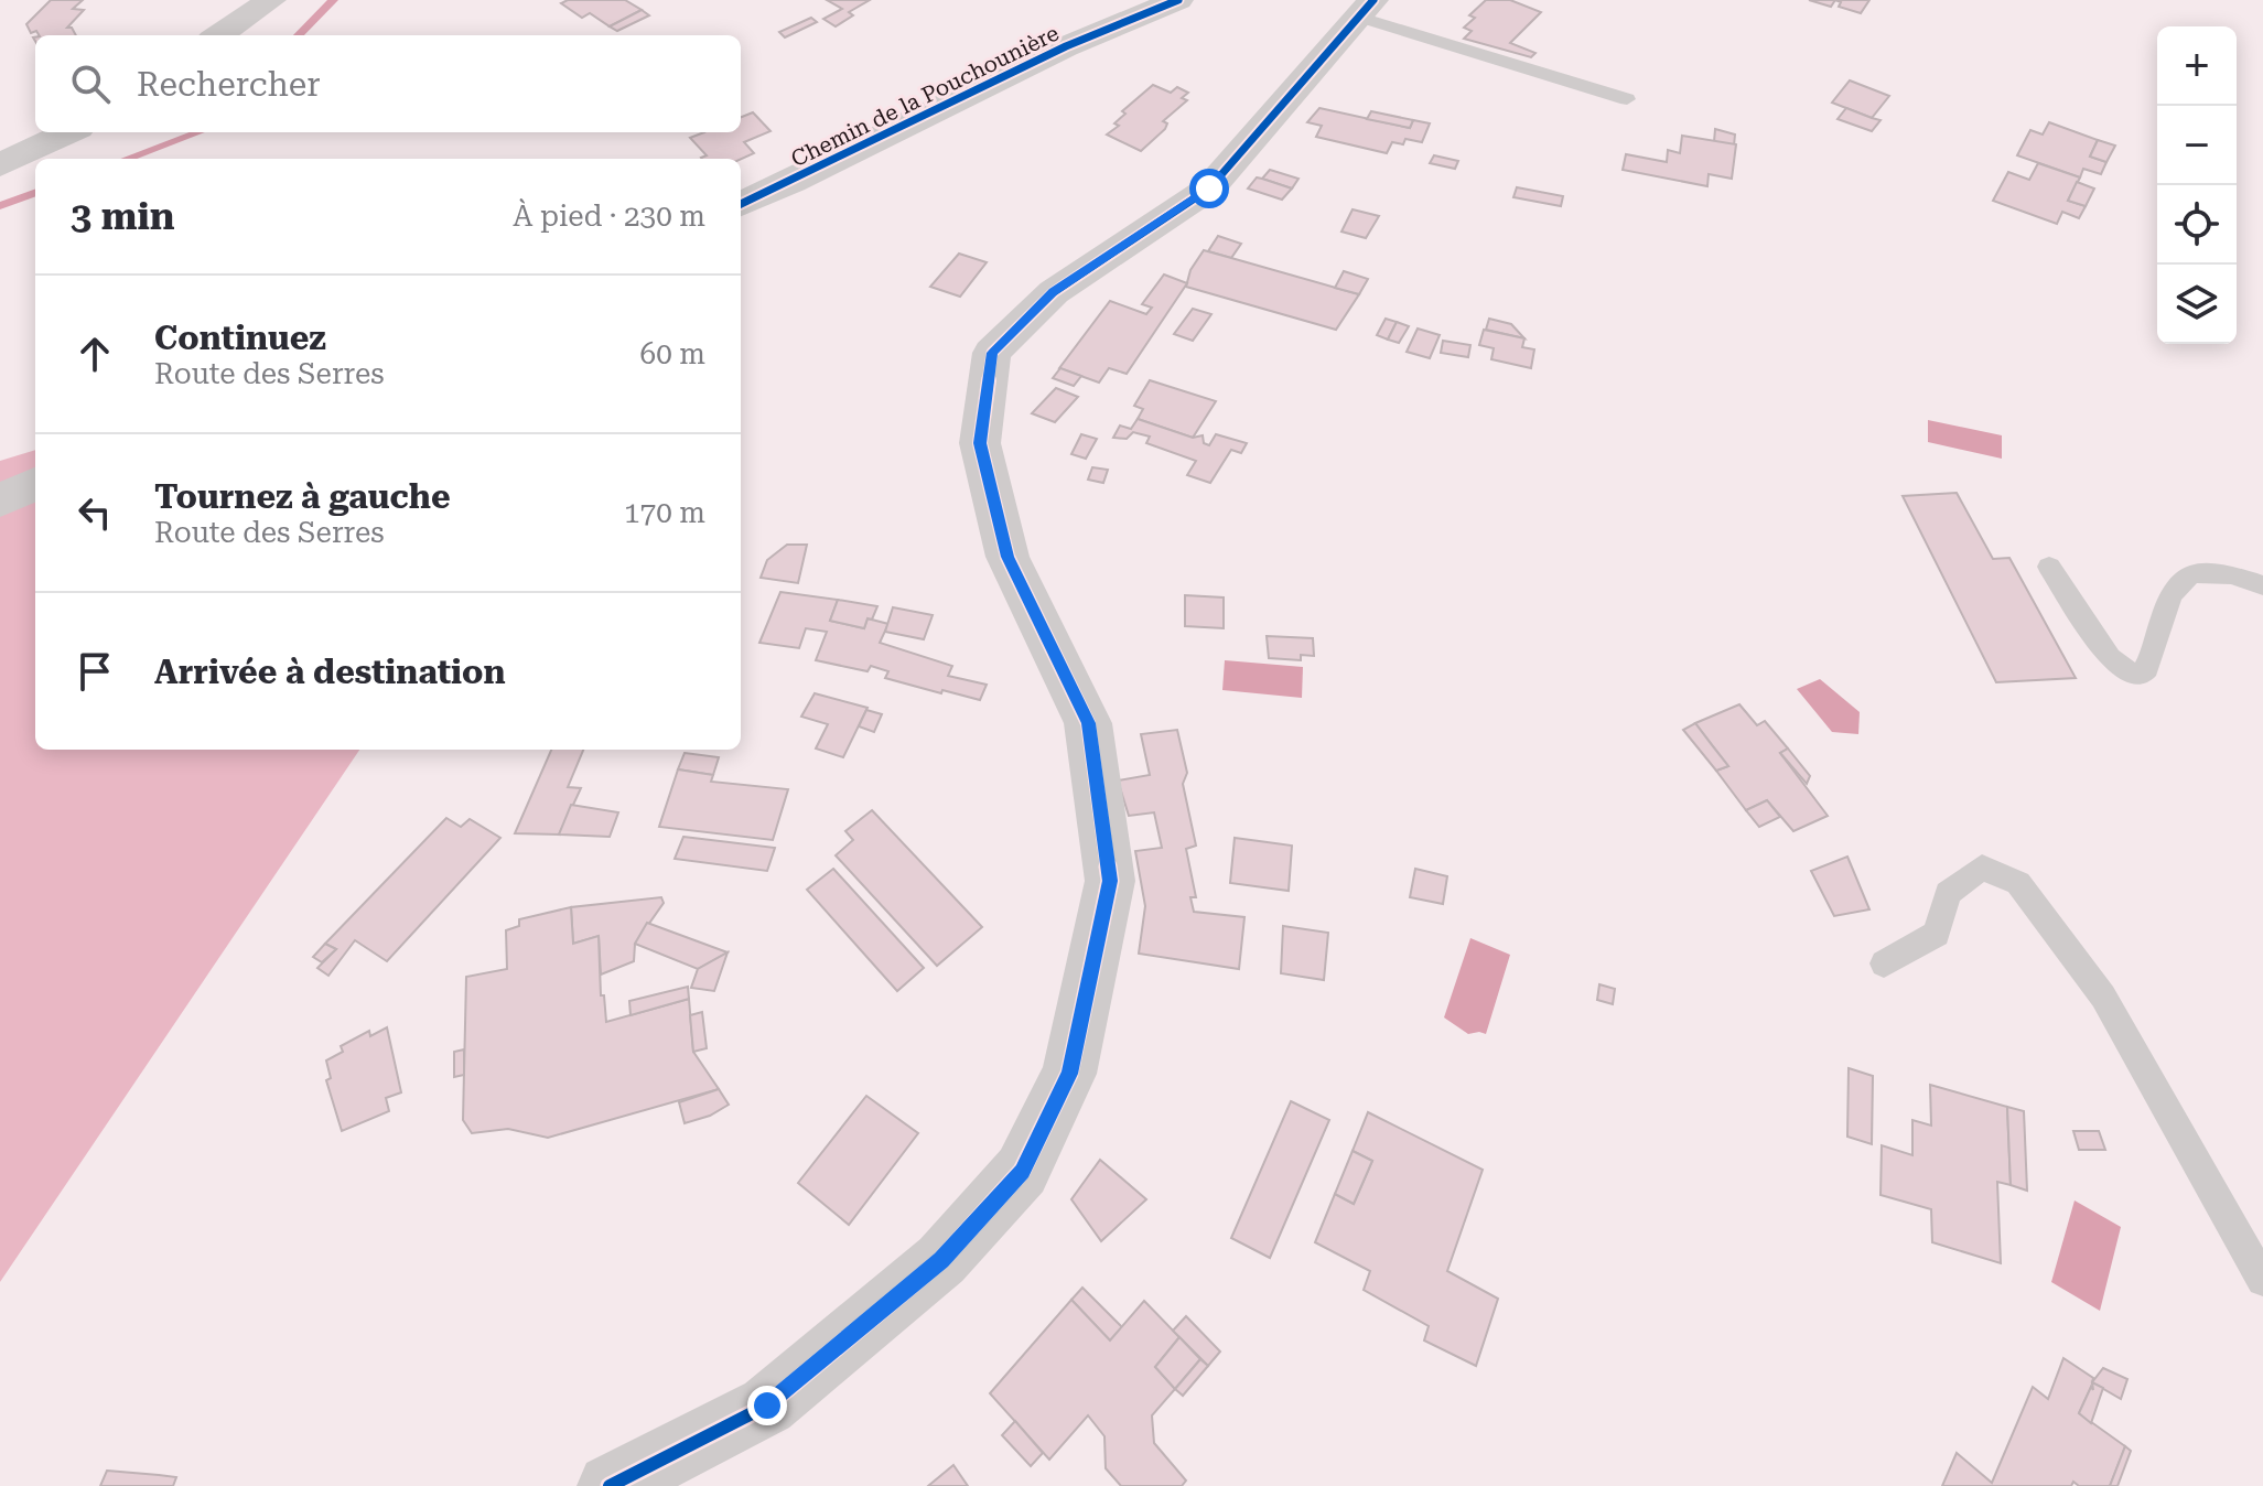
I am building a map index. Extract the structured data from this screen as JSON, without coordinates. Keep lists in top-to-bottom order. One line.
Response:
{"streets":{"street":["Chemin de la Pouchounière"]},"page":{"map_buttons":["+","−"],"search":"Rechercher","heading":["3 min","À pied · 230 m"],"list":[["Continuez","Route des Serres","60 m"],["Tournez à gauche","Route des Serres","170 m"],"Arrivée à destination"]}}
